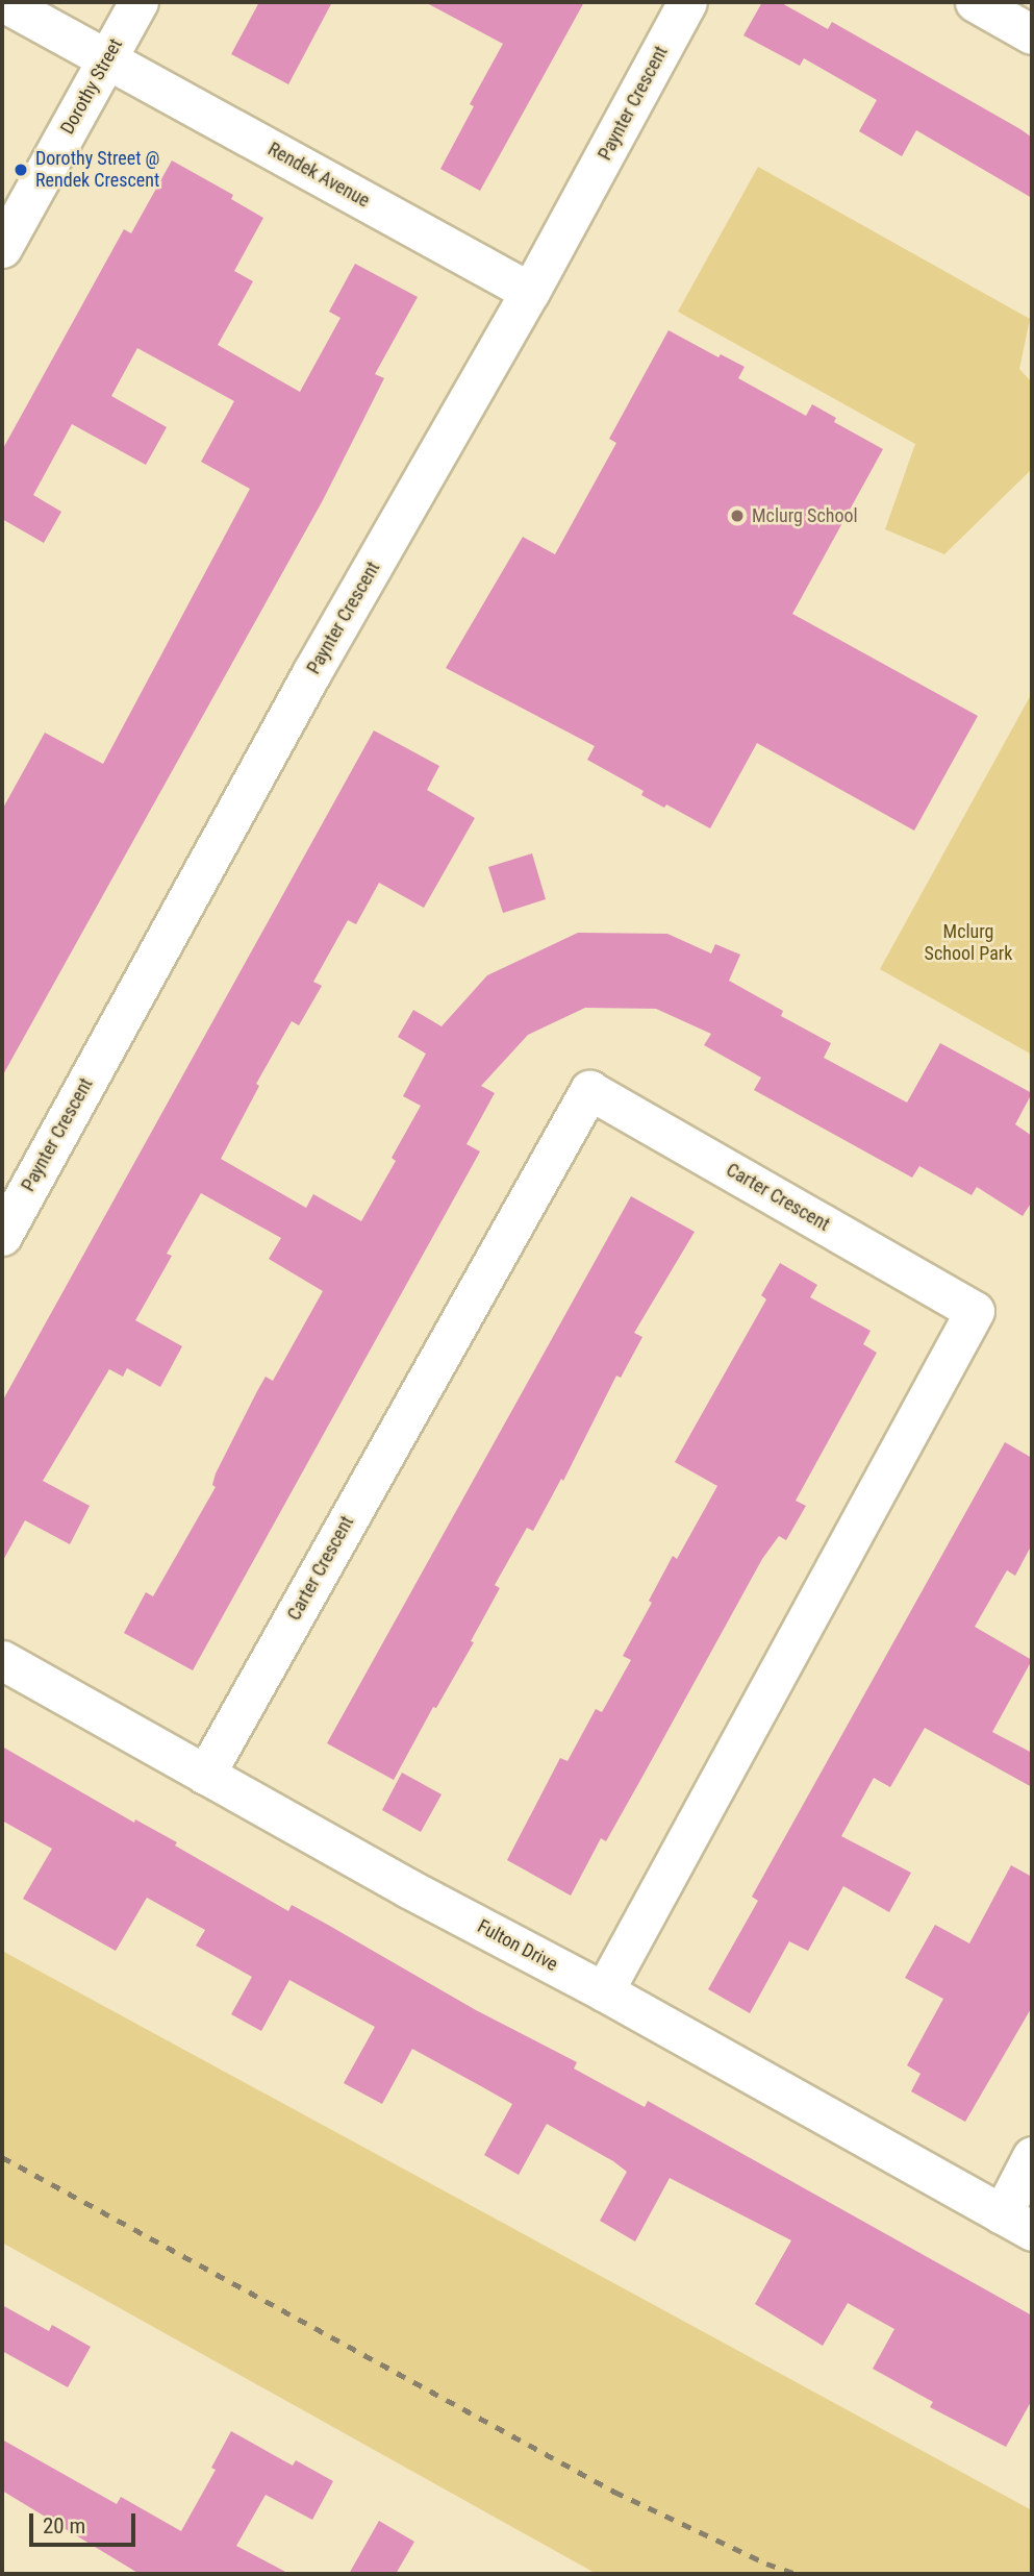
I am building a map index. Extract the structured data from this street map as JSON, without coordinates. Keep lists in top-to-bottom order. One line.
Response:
{"streets":{"street":["Dorothy Street","Paynter Crescent","Rendek Avenue","Carter Crescent","Fulton Drive"]},"crossings":[["Dorothy Street","Rendek Avenue"],["Paynter Crescent","Rendek Avenue"],["Carter Crescent","Fulton Drive"]],"parks":["Mclurg School Park"],"places":["Dorothy Street @ Rendek Crescent","Mclurg School"],"scale_bar":"20 m"}
